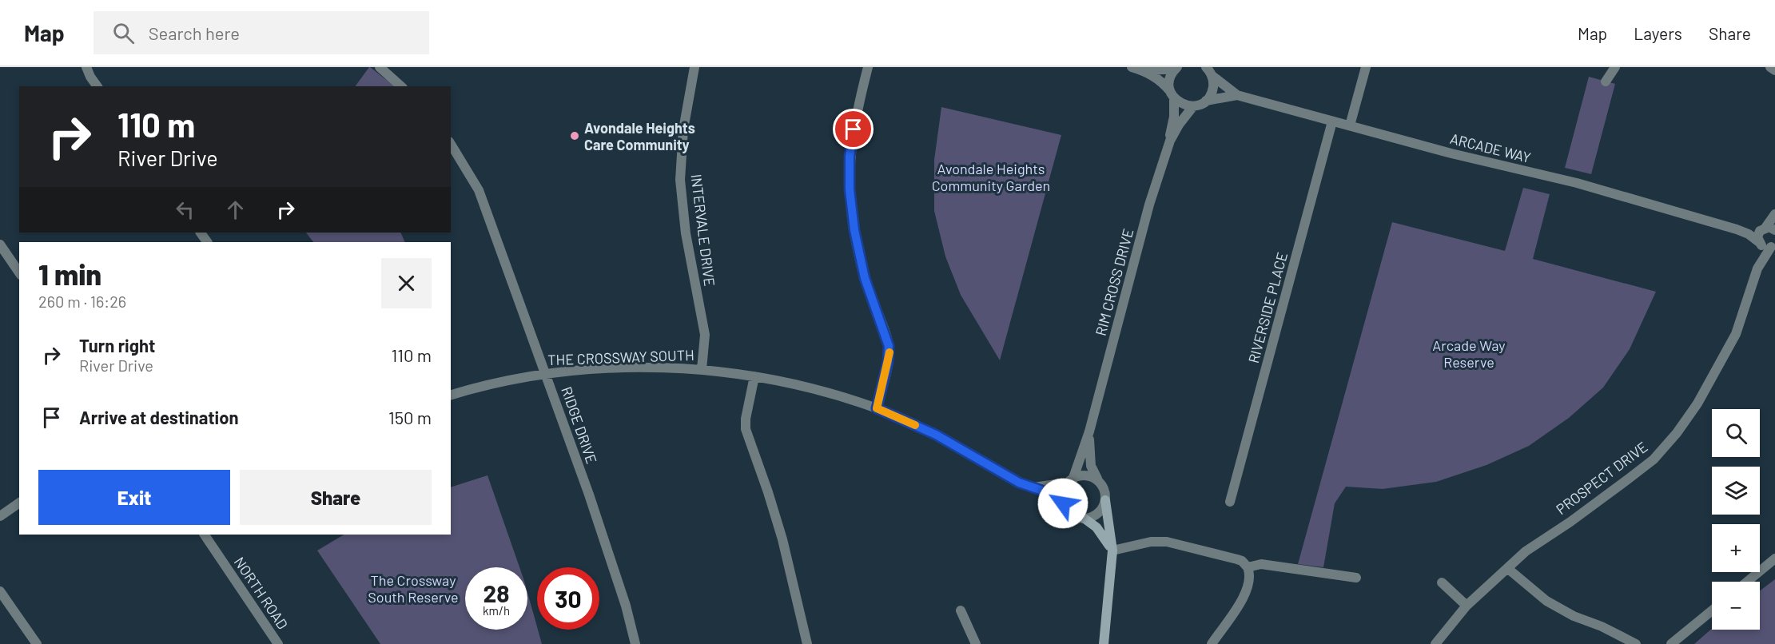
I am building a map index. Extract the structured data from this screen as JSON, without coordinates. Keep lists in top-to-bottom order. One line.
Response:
{"streets":{"street":["ARCADE WAY","INTERVALE DRIVE","RIM CROSS DRIVE","RIVERSIDE PLACE","THE CROSSWAY SOUTH","RIDGE DRIVE","PROSPECT DRIVE","NORTH ROAD"]},"crossings":[["ARCADE WAY","RIM CROSS DRIVE"],["ARCADE WAY","RIVERSIDE PLACE"],["ARCADE WAY","PROSPECT DRIVE"],["INTERVALE DRIVE","THE CROSSWAY SOUTH"],["RIM CROSS DRIVE","THE CROSSWAY SOUTH"],["THE CROSSWAY SOUTH","RIDGE DRIVE"]],"parks":["Avondale Heights Community Garden","Arcade Way Reserve","The Crossway South Reserve"],"places":["Avondale Heights Care Community"],"page":{"header":"Map","search":"Search here","nav":["Map","Layers","Share"],"turn":["110 m","River Drive"],"heading":["1 min","260 m · 16:26"],"list":[{"name":"Turn right","note":"River Drive","value":"110 m"},{"name":"Arrive at destination","value":"150 m"}],"map_buttons":["+","−"],"buttons":["Exit","Share"],"speed":"28 km/h","limit":"30"}}
